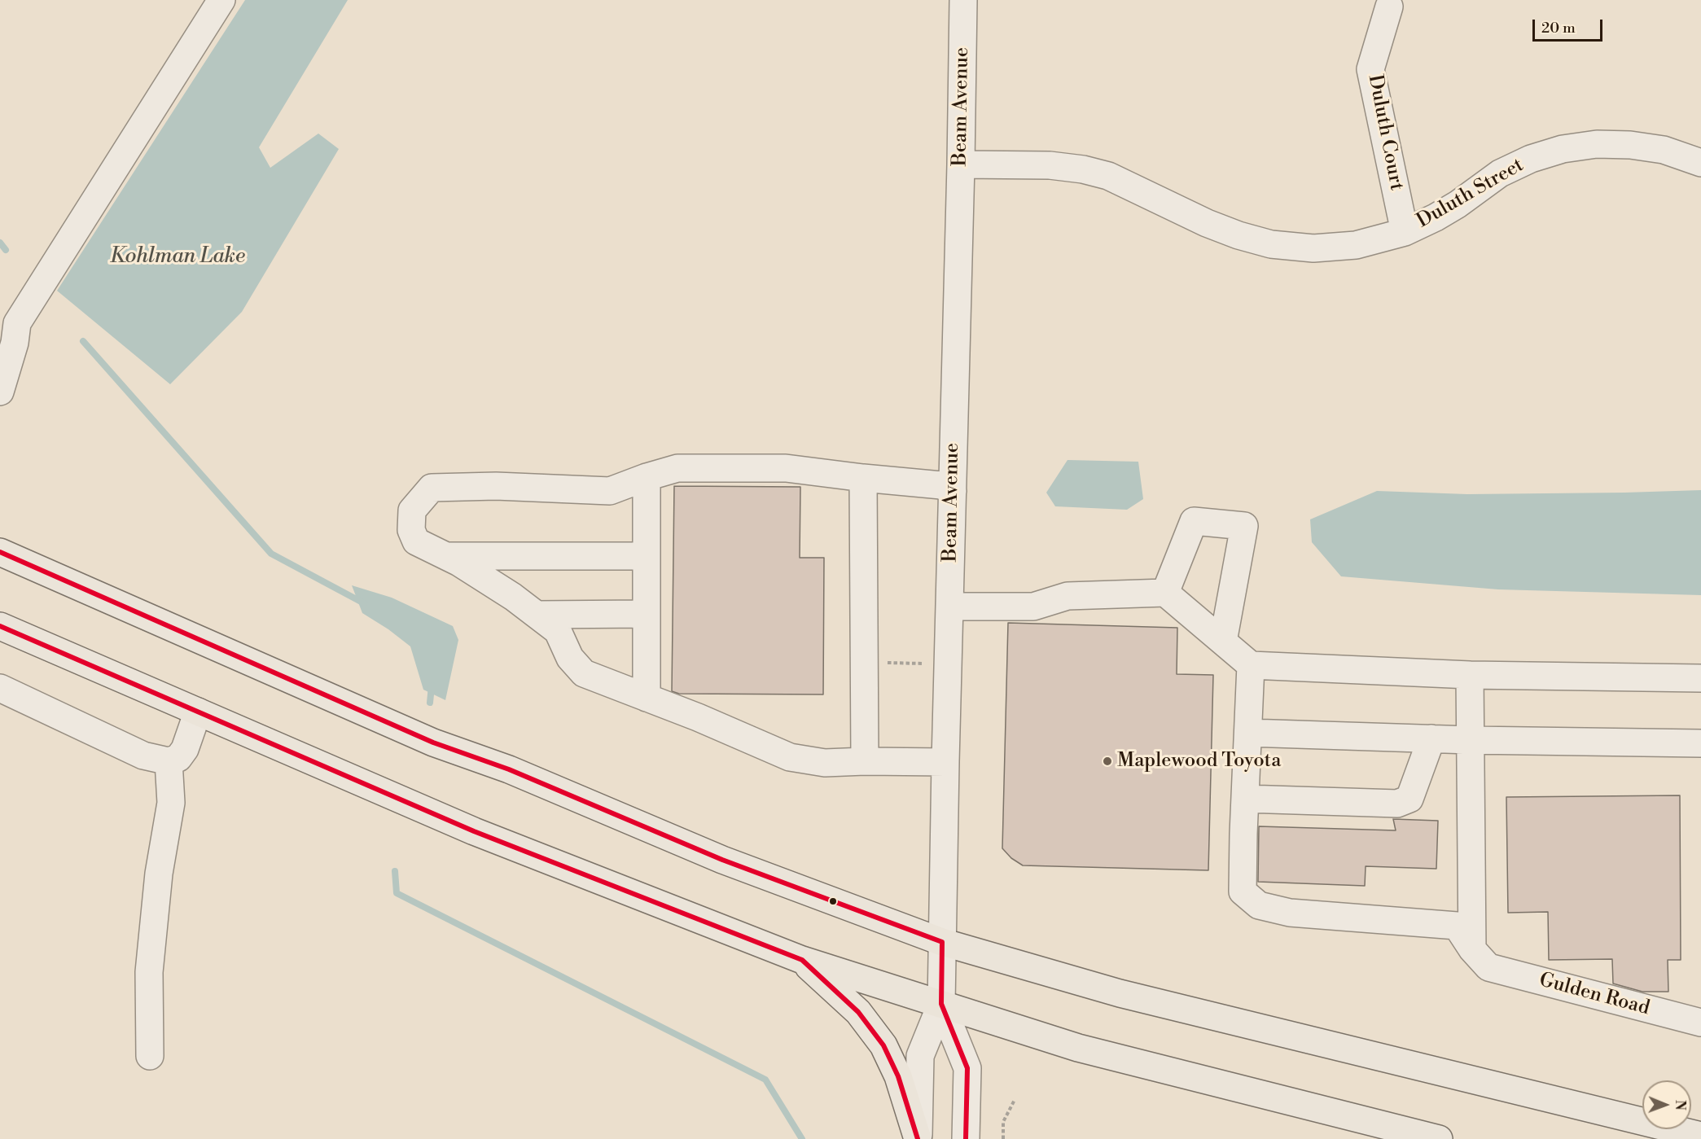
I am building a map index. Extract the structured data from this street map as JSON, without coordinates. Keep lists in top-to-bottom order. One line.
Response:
{"streets":{"street":["Beam Avenue","Duluth Court","Duluth Street","Gulden Road"]},"crossings":[["Beam Avenue","Duluth Street"],["Duluth Court","Duluth Street"]],"water":["Kohlman Lake"],"places":["Maplewood Toyota"],"scale_bar":"20 m","north":"right"}
